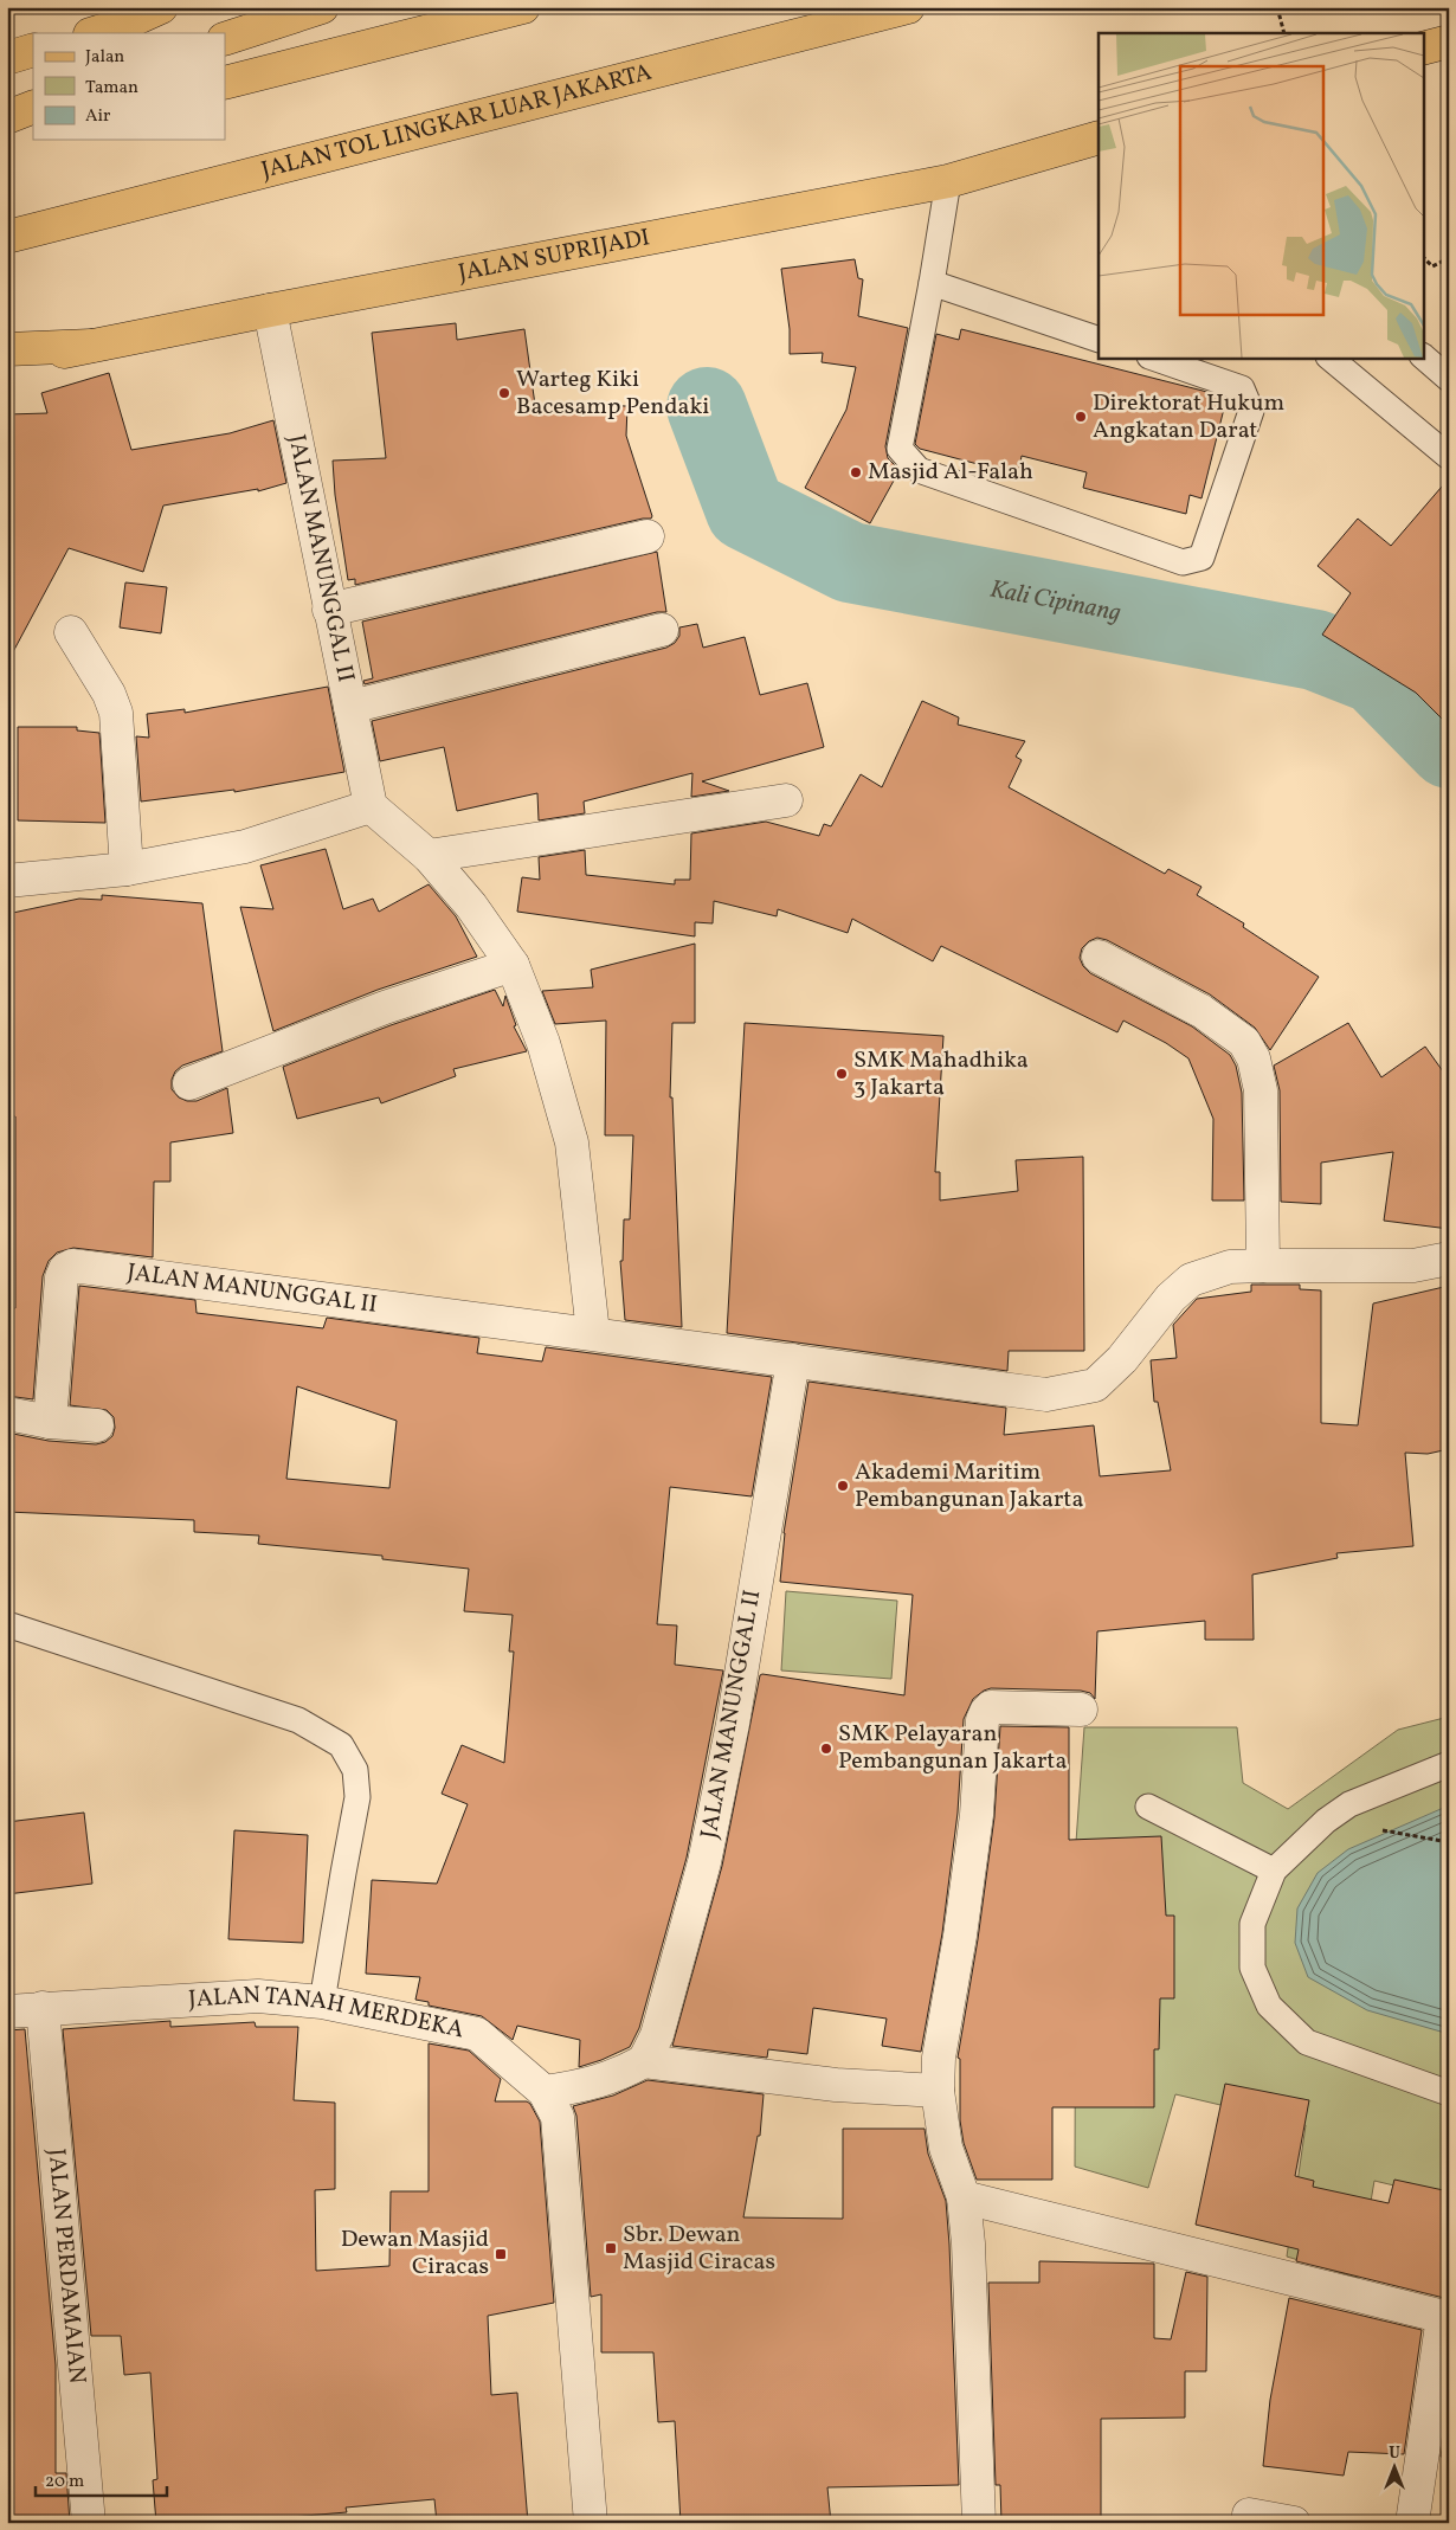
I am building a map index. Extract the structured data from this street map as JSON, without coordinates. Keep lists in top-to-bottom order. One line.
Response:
{"streets":{"main road":["JALAN TOL LINGKAR LUAR JAKARTA","JALAN SUPRIJADI"],"street":["JALAN MANUNGGAL II","JALAN TANAH MERDEKA","JALAN PERDAMAIAN"]},"crossings":[["JALAN SUPRIJADI","JALAN MANUNGGAL II"],["JALAN TANAH MERDEKA","JALAN PERDAMAIAN"]],"water":["Kali Cipinang"],"places":{"other":["Warteg Kiki Bacesamp Pendaki","Direktorat Hukum Angkatan Darat","Masjid Al-Falah","SMK Mahadhika 3 Jakarta","Akademi Maritim Pembangunan Jakarta","SMK Pelayaran Pembangunan Jakarta"],"transit":["Sbr. Dewan Masjid Ciracas","Dewan Masjid Ciracas"]},"legend":["Jalan","Taman","Air"],"scale_bar":"20 m","north":"top"}
